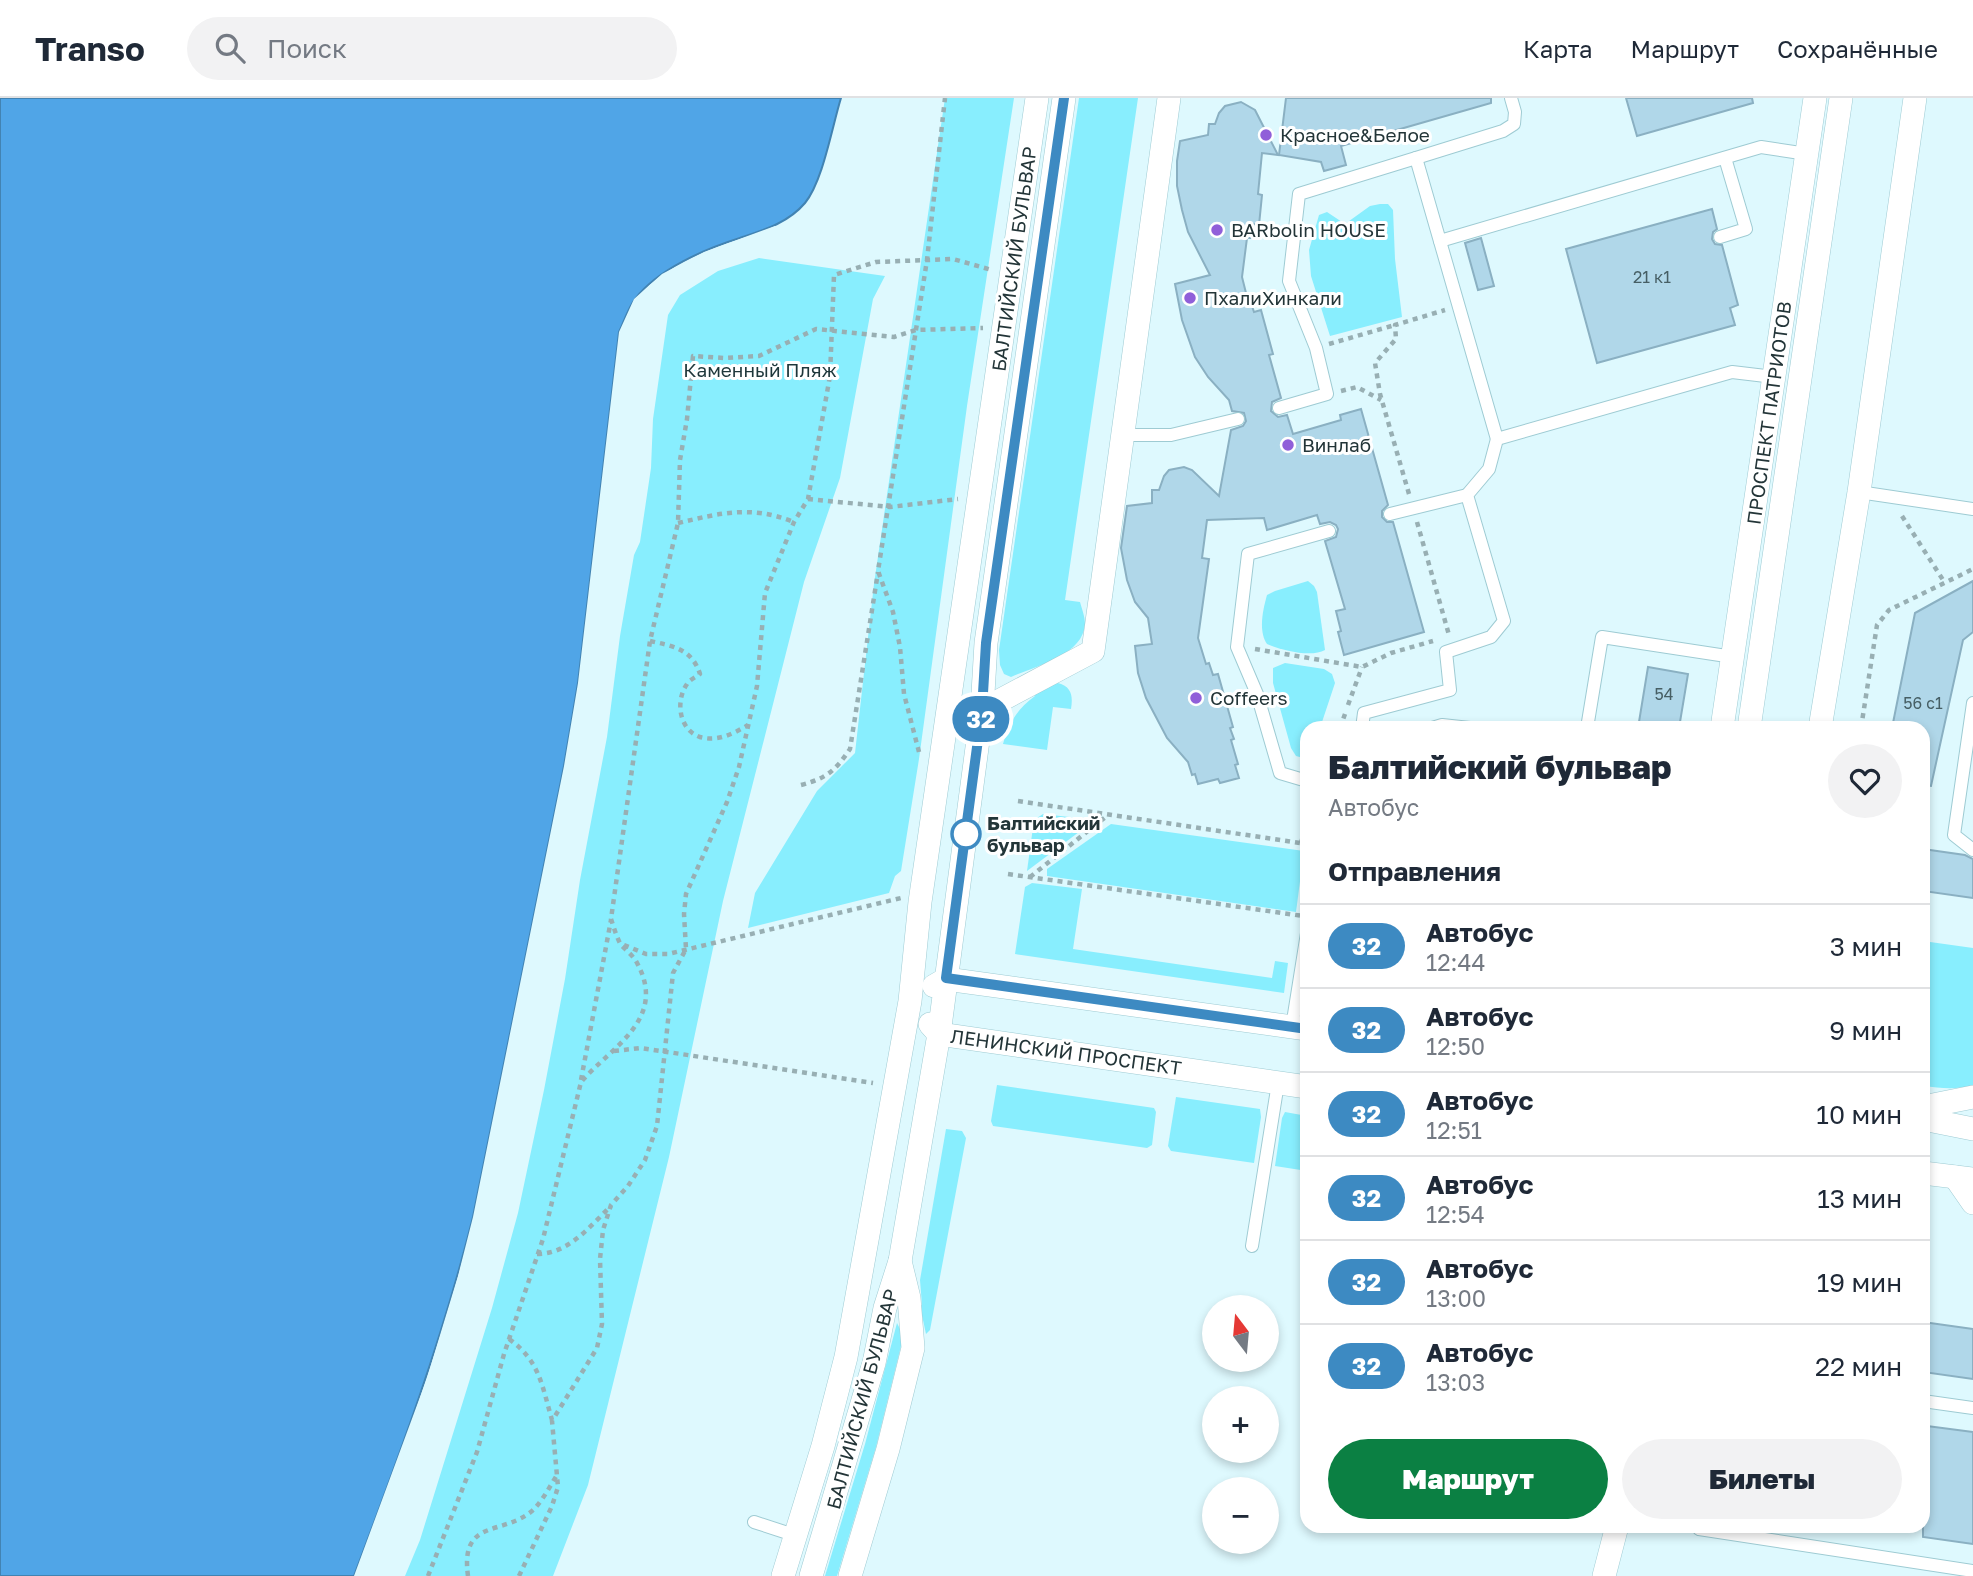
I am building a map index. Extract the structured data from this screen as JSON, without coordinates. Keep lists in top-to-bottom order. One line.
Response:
{"streets":{"street":["БАЛТИЙСКИЙ БУЛЬВАР","ПРОСПЕКТ ПАТРИОТОВ","ЛЕНИНСКИЙ ПРОСПЕКТ"]},"crossings":[["БАЛТИЙСКИЙ БУЛЬВАР","ЛЕНИНСКИЙ ПРОСПЕКТ"]],"parks":["Каменный Пляж"],"places":["Красное&Белое","BARbolin HOUSE","ПхалиХинкали","Винлаб","Coffeers","Балтийский бульвар"],"lines":["bus line 32"],"house_numbers":["21 к1","54","56 с1"],"north":"top","page":{"header":"Transo","search":"Поиск","nav":["Карта","Маршрут","Сохранённые"],"on_map":"32","heading":[["Балтийский бульвар","Автобус"],"Отправления"],"list":[{"mark":"32","name":"Автобус","note":"12:44","value":"3 мин"},{"mark":"32","name":"Автобус","note":"12:50","value":"9 мин"},{"mark":"32","name":"Автобус","note":"12:51","value":"10 мин"},{"mark":"32","name":"Автобус","note":"12:54","value":"13 мин"},{"mark":"32","name":"Автобус","note":"13:00","value":"19 мин"},{"mark":"32","name":"Автобус","note":"13:03","value":"22 мин"}],"map_buttons":["+","−"],"buttons":["Маршрут","Билеты"]}}
